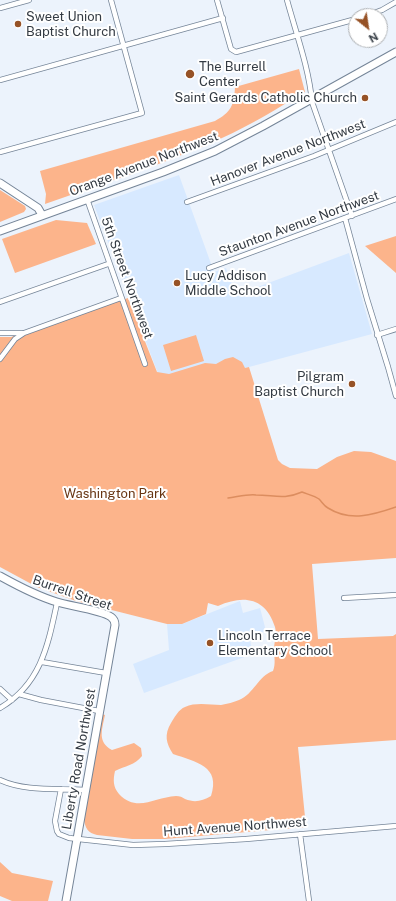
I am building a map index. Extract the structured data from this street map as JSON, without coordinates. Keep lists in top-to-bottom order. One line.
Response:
{"streets":{"street":["Hanover Avenue Northwest","Orange Avenue Northwest","Staunton Avenue Northwest","5th Street Northwest","Burrell Street","Liberty Road Northwest","Hunt Avenue Northwest"]},"crossings":[["Orange Avenue Northwest","5th Street Northwest"],["Burrell Street","Liberty Road Northwest"],["Liberty Road Northwest","Hunt Avenue Northwest"]],"parks":["Washington Park"],"places":["Sweet Union Baptist Church","The Burrell Center","Saint Gerards Catholic Church","Lucy Addison Middle School","Pilgram Baptist Church","Lincoln Terrace Elementary School"],"north":"bottom right"}
